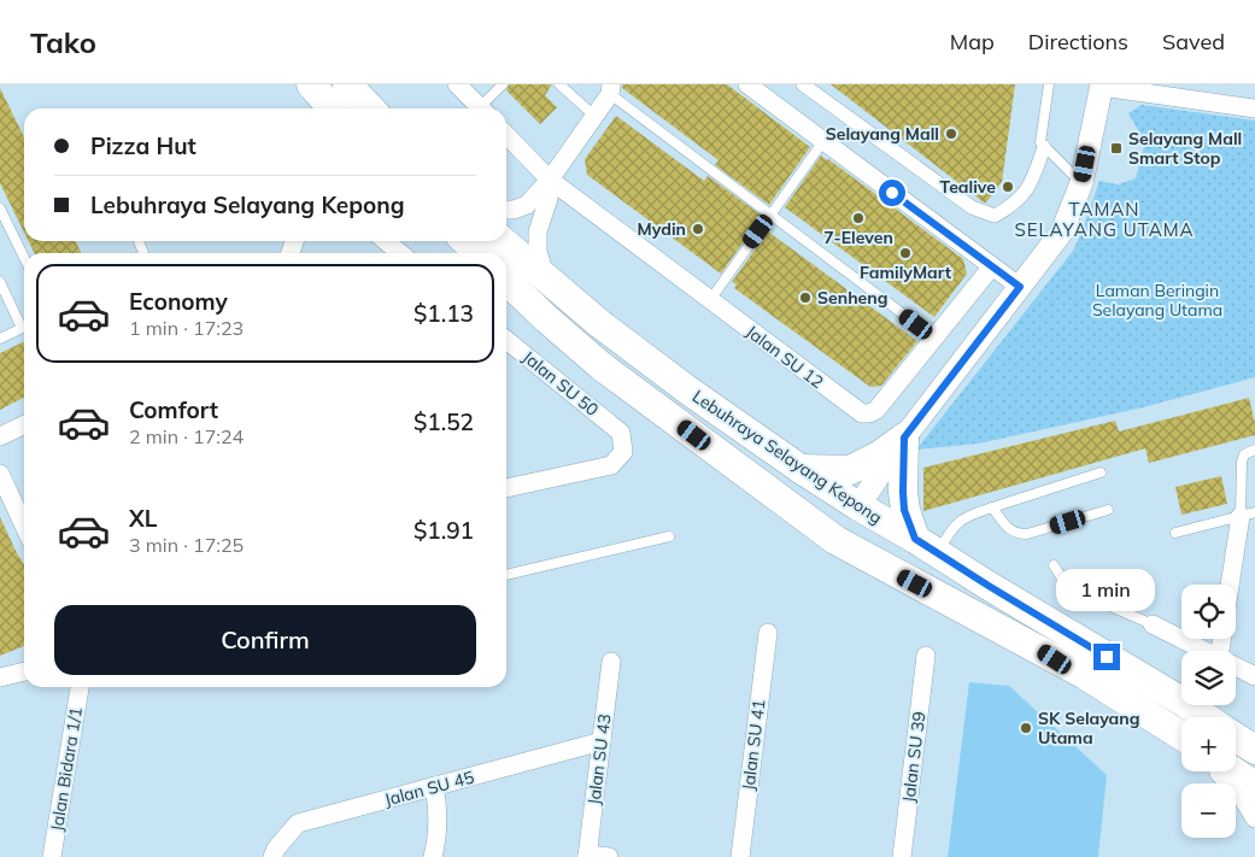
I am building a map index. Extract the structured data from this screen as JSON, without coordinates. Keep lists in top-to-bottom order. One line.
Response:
{"streets":{"main road":["Lebuhraya Selayang Kepong"],"street":["Jalan SU 12","Jalan SU 50","Jalan SU 41","Jalan SU 39","Jalan SU 43","Jalan Bidara 1/1","Jalan SU 45"]},"crossings":[["Jalan SU 43","Jalan SU 45"]],"districts":["TAMAN SELAYANG UTAMA"],"parks":["Laman Beringin Selayang Utama"],"places":{"other":["Selayang Mall","Tealive","7-Eleven","Mydin","FamilyMart","Senheng","SK Selayang Utama"],"transit":["Selayang Mall Smart Stop"]},"page":{"header":"Tako","nav":["Map","Directions","Saved"],"banner":["Pizza Hut","Lebuhraya Selayang Kepong"],"list":[{"name":"Economy","note":"1 min · 17:23","value":"$1.13"},{"name":"Comfort","note":"2 min · 17:24","value":"$1.52"},{"name":"XL","note":"3 min · 17:25","value":"$1.91"}],"bubble":"1 min","map_buttons":["+","−"],"buttons":"Confirm"}}
